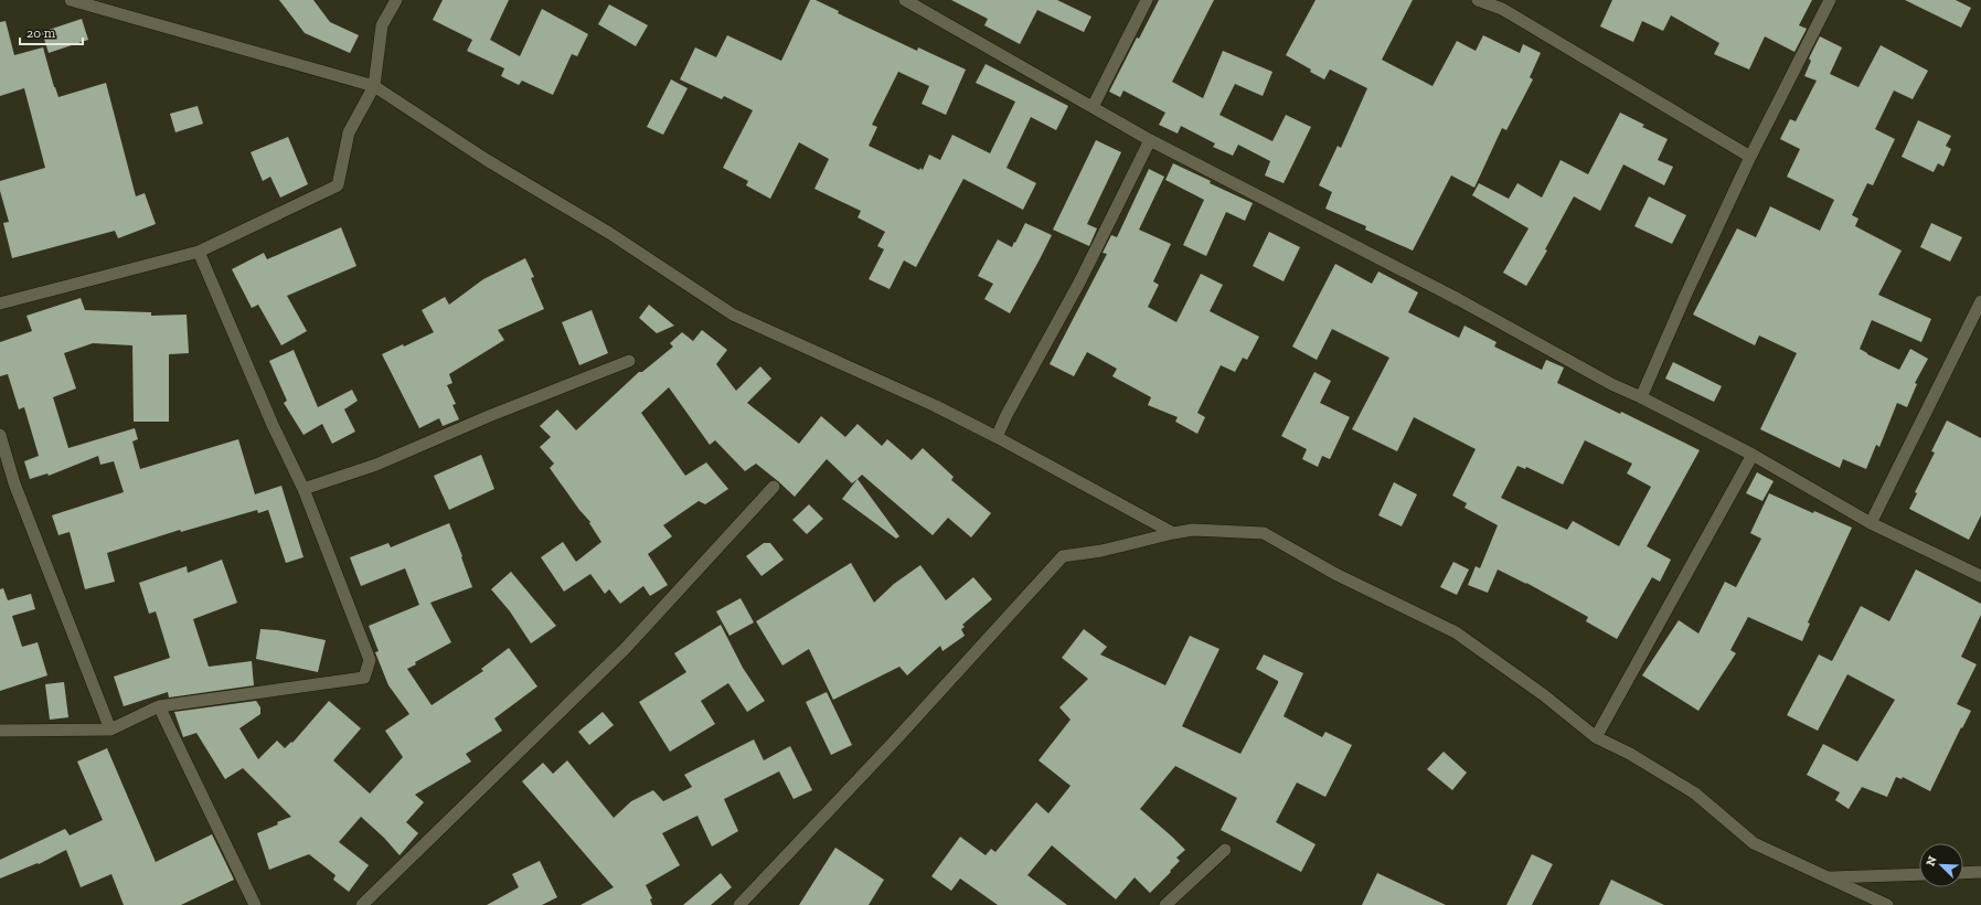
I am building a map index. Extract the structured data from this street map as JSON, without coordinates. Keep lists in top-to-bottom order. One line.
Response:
{"scale_bar":"20 m","north":"top left"}
